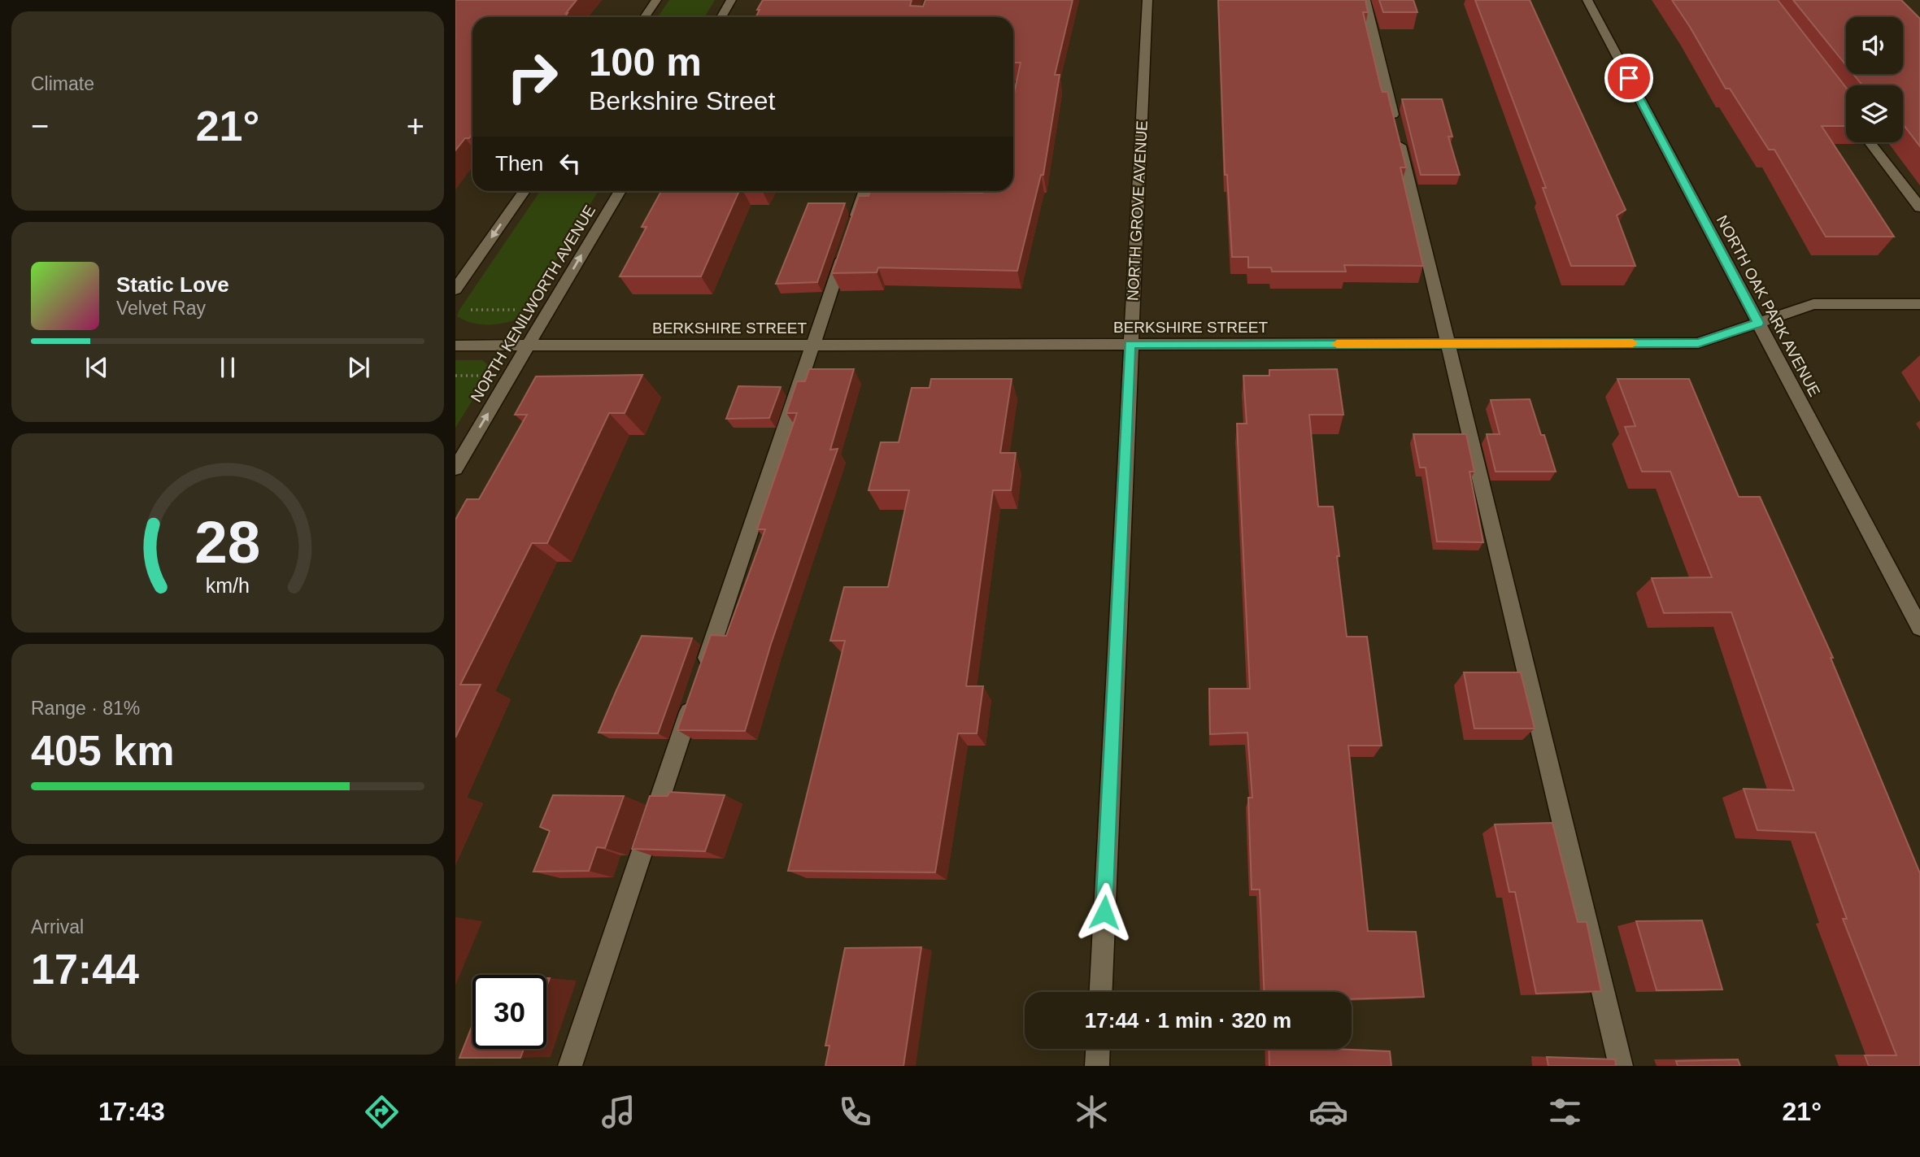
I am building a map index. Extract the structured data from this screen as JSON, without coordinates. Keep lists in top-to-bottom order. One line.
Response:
{"streets":{"street":["NORTH GROVE AVENUE","NORTH KENILWORTH AVENUE","NORTH OAK PARK AVENUE","BERKSHIRE STREET"]},"crossings":[["NORTH GROVE AVENUE","BERKSHIRE STREET"],["NORTH KENILWORTH AVENUE","BERKSHIRE STREET"],["NORTH OAK PARK AVENUE","BERKSHIRE STREET"]],"page":{"tile":["Climate",["Range · 81%","405 km"],["Arrival","17:44"]],"turn":["100 m","Berkshire Street"],"heat":["−","21°","+"],"then":"Then","song":["Static Love","Velvet Ray"],"limit":"30","trip":"17:44 · 1 min · 320 m","tabs":["17:43","21°"],"gauge":["28","km/h"]}}
